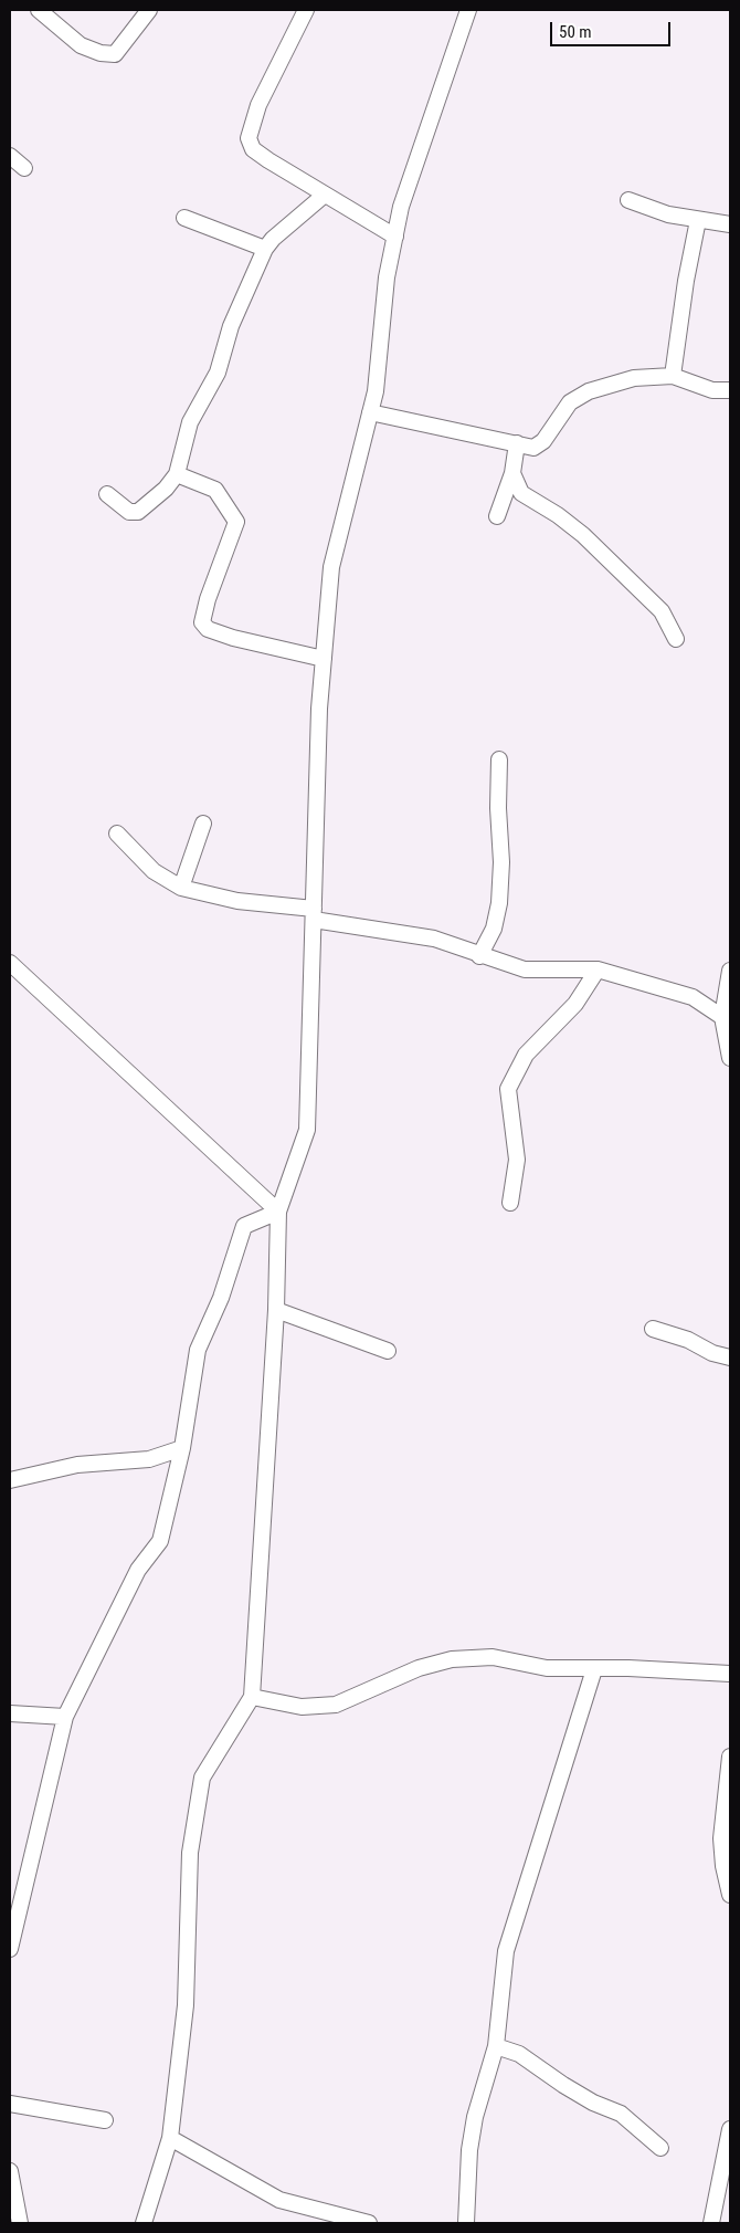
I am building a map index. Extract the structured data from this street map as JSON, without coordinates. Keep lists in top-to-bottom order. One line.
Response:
{"scale_bar":"50 m"}
